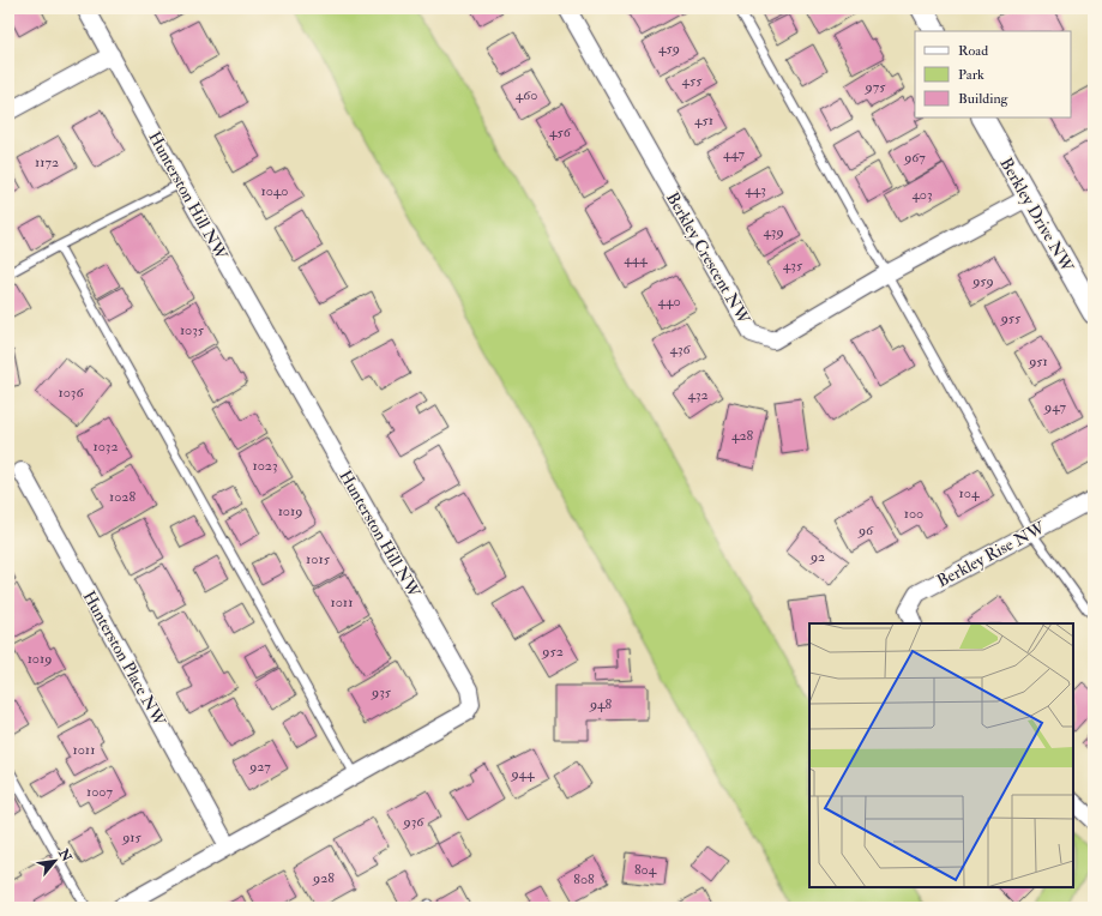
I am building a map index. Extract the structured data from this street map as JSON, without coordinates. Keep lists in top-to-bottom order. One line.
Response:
{"streets":{"street":["Hunterston Hill NW","Berkley Drive NW","Berkley Crescent NW","Berkley Rise NW","Hunterston Place NW"]},"crossings":[["Hunterston Hill NW","Hunterston Place NW"],["Berkley Drive NW","Berkley Crescent NW"]],"house_numbers":["459","455","975","460","451","456","447","967","1172","443","1040","403","439","444","435","959","440","955","1035","436","951","1036","432","947","428","1032","1023","104","1028","1019","100","96","92","1015","1011","952","1019","935","948","1011","927","944","1007","936","915","804","928","808"],"legend":["Road","Park","Building"],"north":"top right"}
